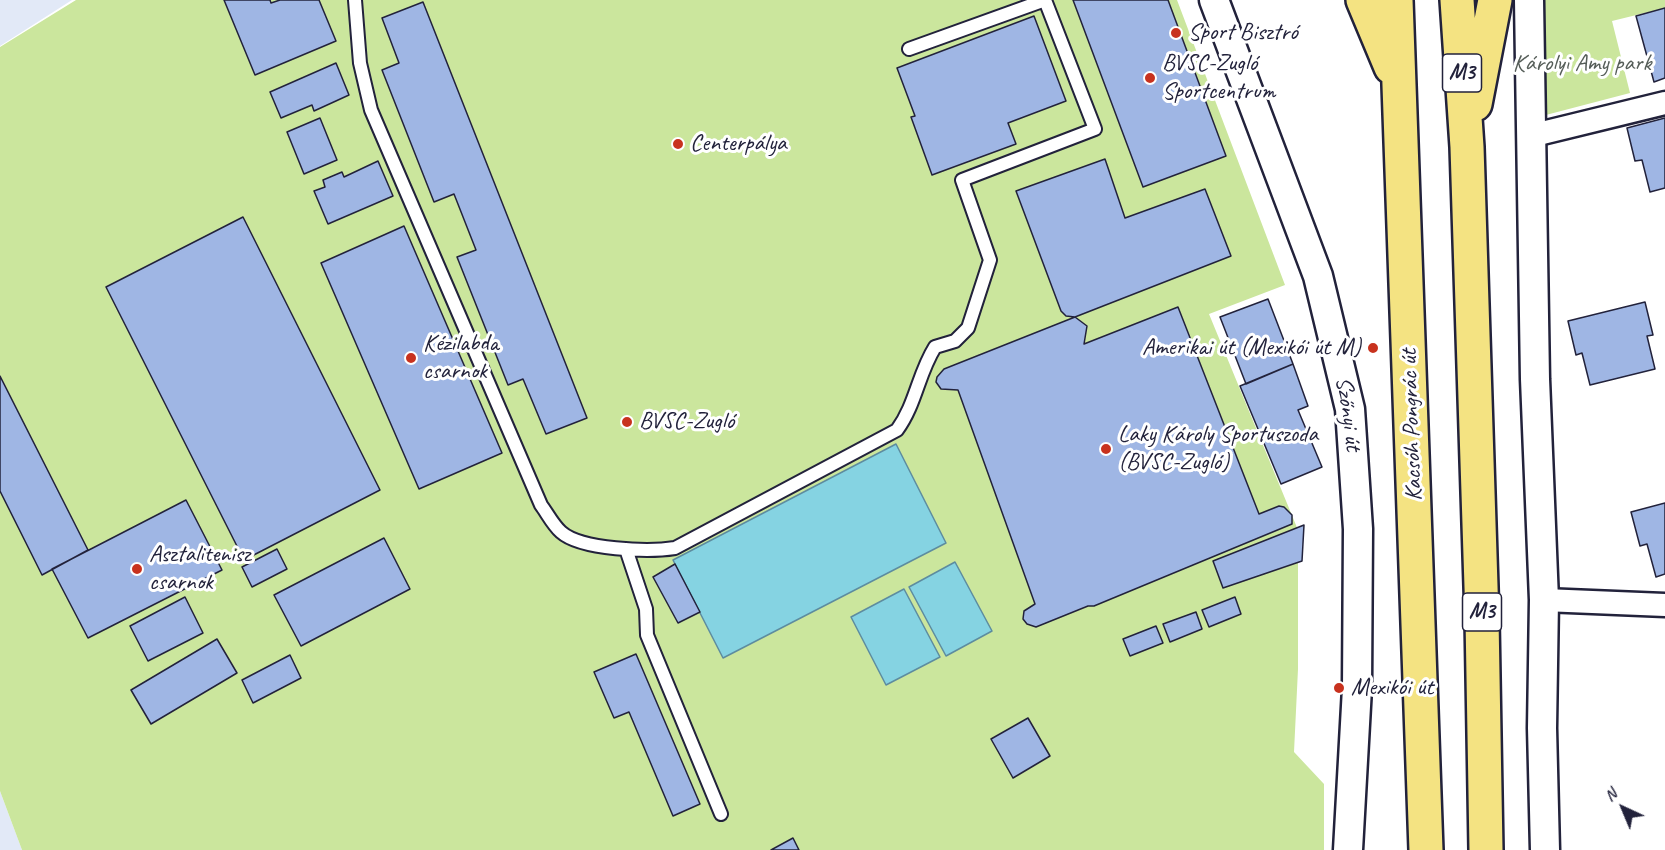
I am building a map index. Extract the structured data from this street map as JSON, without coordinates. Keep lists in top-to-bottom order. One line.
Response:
{"streets":{"main road":["M3","Kacsóh Pongrác út"],"street":["Szőnyi út"]},"parks":["Károlyi Amy park"],"places":["Sport Bisztró","BVSC-Zugló Sportcentrum","Centerpálya","Amerikai út (Mexikói út M)","Kézilabda csarnok","BVSC-Zugló","Laky Károly Sportuszoda (BVSC-Zugló)","Asztalitenisz csarnok","Mexikói út"],"north":"top left"}
